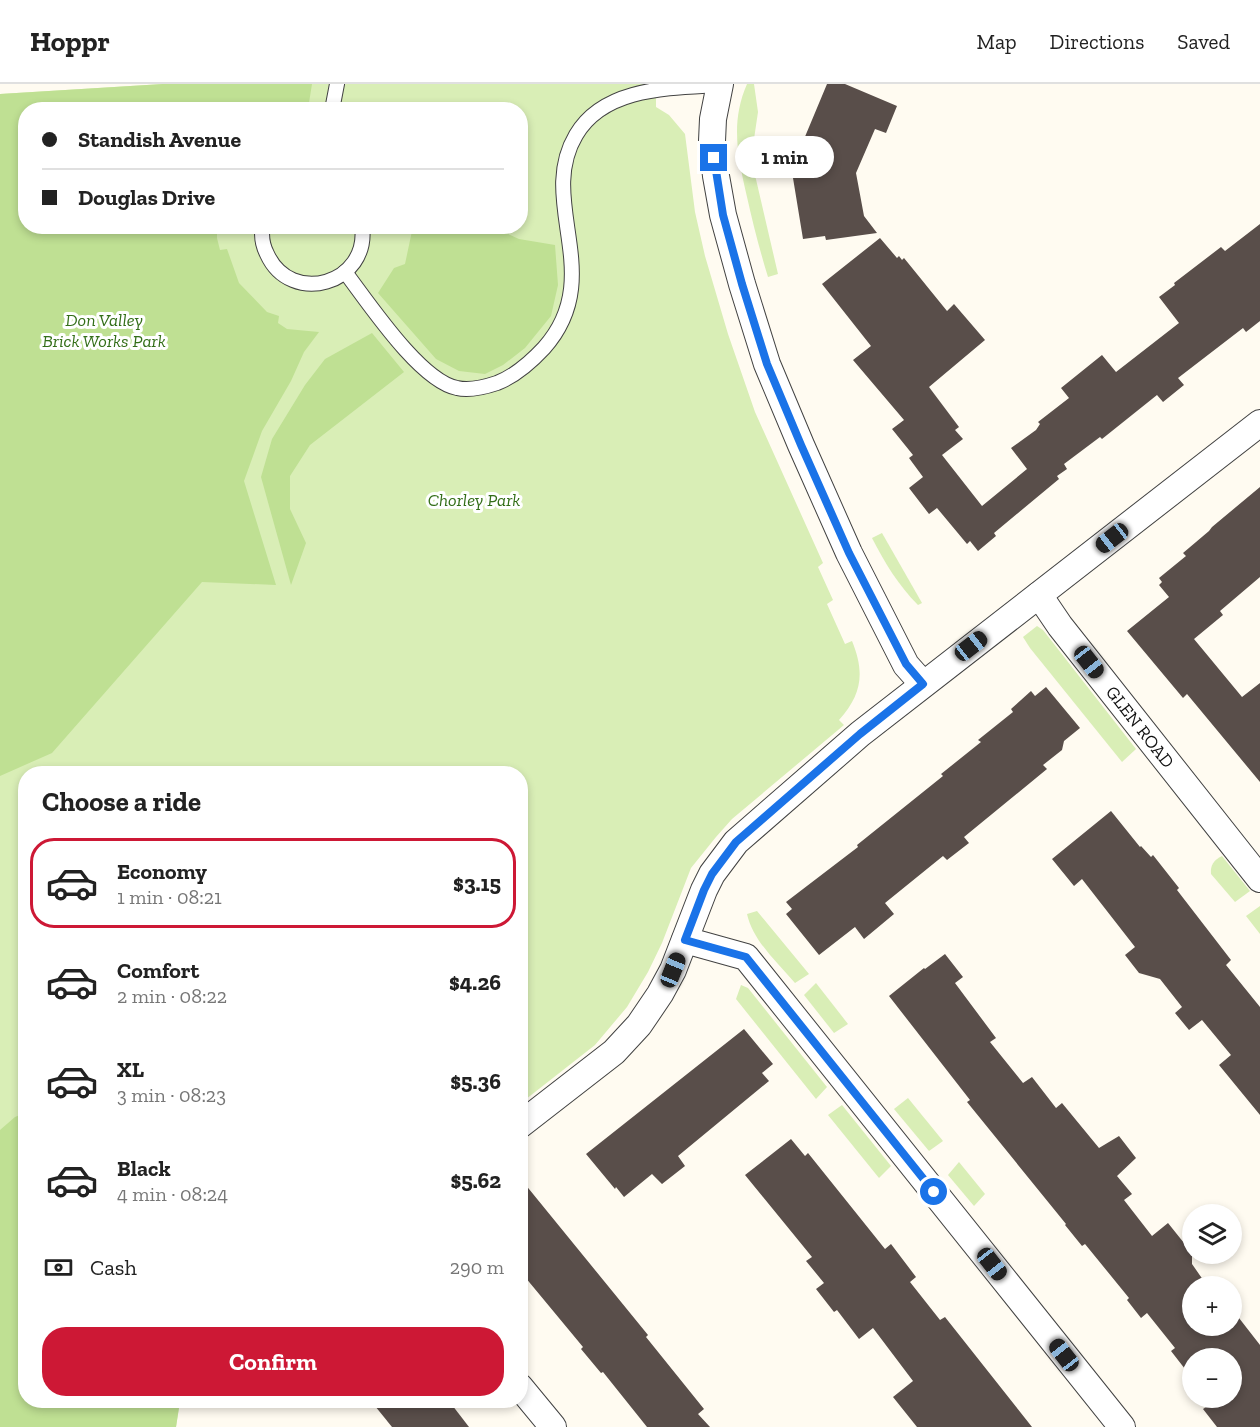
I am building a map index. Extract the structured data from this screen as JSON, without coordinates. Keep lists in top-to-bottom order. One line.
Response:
{"streets":{"street":["GLEN ROAD"]},"parks":["Don Valley Brick Works Park","Chorley Park"],"page":{"header":"Hoppr","nav":["Map","Directions","Saved"],"banner":["Standish Avenue","Douglas Drive"],"bubble":"1 min","heading":"Choose a ride","list":[{"name":"Economy","note":"1 min · 08:21","value":"$3.15"},{"name":"Comfort","note":"2 min · 08:22","value":"$4.26"},{"name":"XL","note":"3 min · 08:23","value":"$5.36"},{"name":"Black","note":"4 min · 08:24","value":"$5.62"}],"map_buttons":["+","−"],"pay":["Cash","290 m"],"buttons":"Confirm"}}
